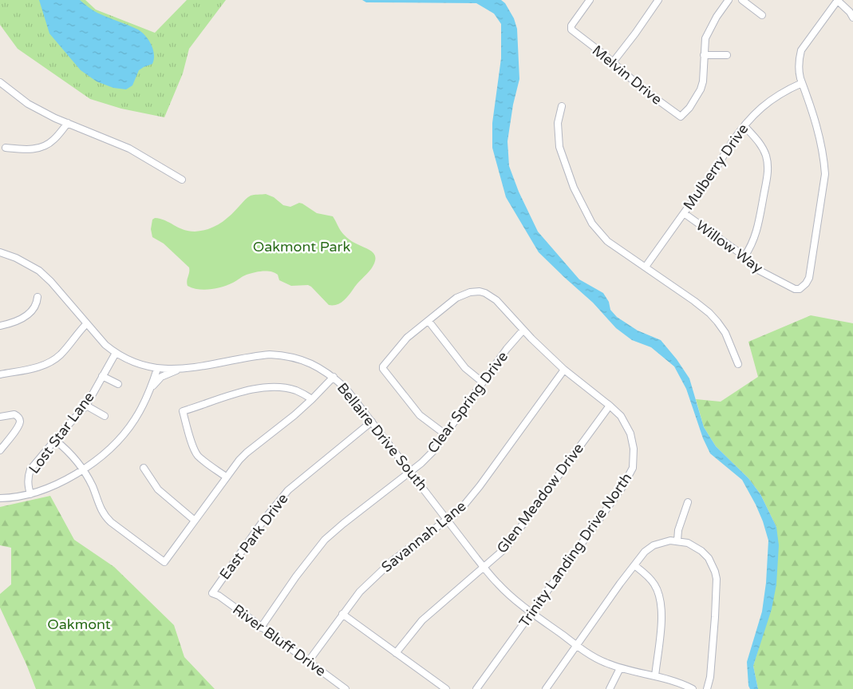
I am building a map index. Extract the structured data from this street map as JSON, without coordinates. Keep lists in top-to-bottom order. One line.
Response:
{"streets":{"street":["Melvin Drive","Mulberry Drive","Willow Way","Clear Spring Drive","Lost Star Lane","Bellaire Drive South","Glen Meadow Drive","East Park Drive","Savannah Lane","Trinity Landing Drive North","River Bluff Drive"]},"crossings":[["Mulberry Drive","Willow Way"],["Clear Spring Drive","Bellaire Drive South"],["Clear Spring Drive","Trinity Landing Drive North"],["Clear Spring Drive","River Bluff Drive"],["Lost Star Lane","Bellaire Drive South"],["Bellaire Drive South","Glen Meadow Drive"],["Bellaire Drive South","East Park Drive"],["Bellaire Drive South","Savannah Lane"],["Bellaire Drive South","Trinity Landing Drive North"],["Glen Meadow Drive","Trinity Landing Drive North"],["East Park Drive","River Bluff Drive"],["Savannah Lane","Trinity Landing Drive North"],["Savannah Lane","River Bluff Drive"]],"parks":["Oakmont Park","Oakmont"]}
